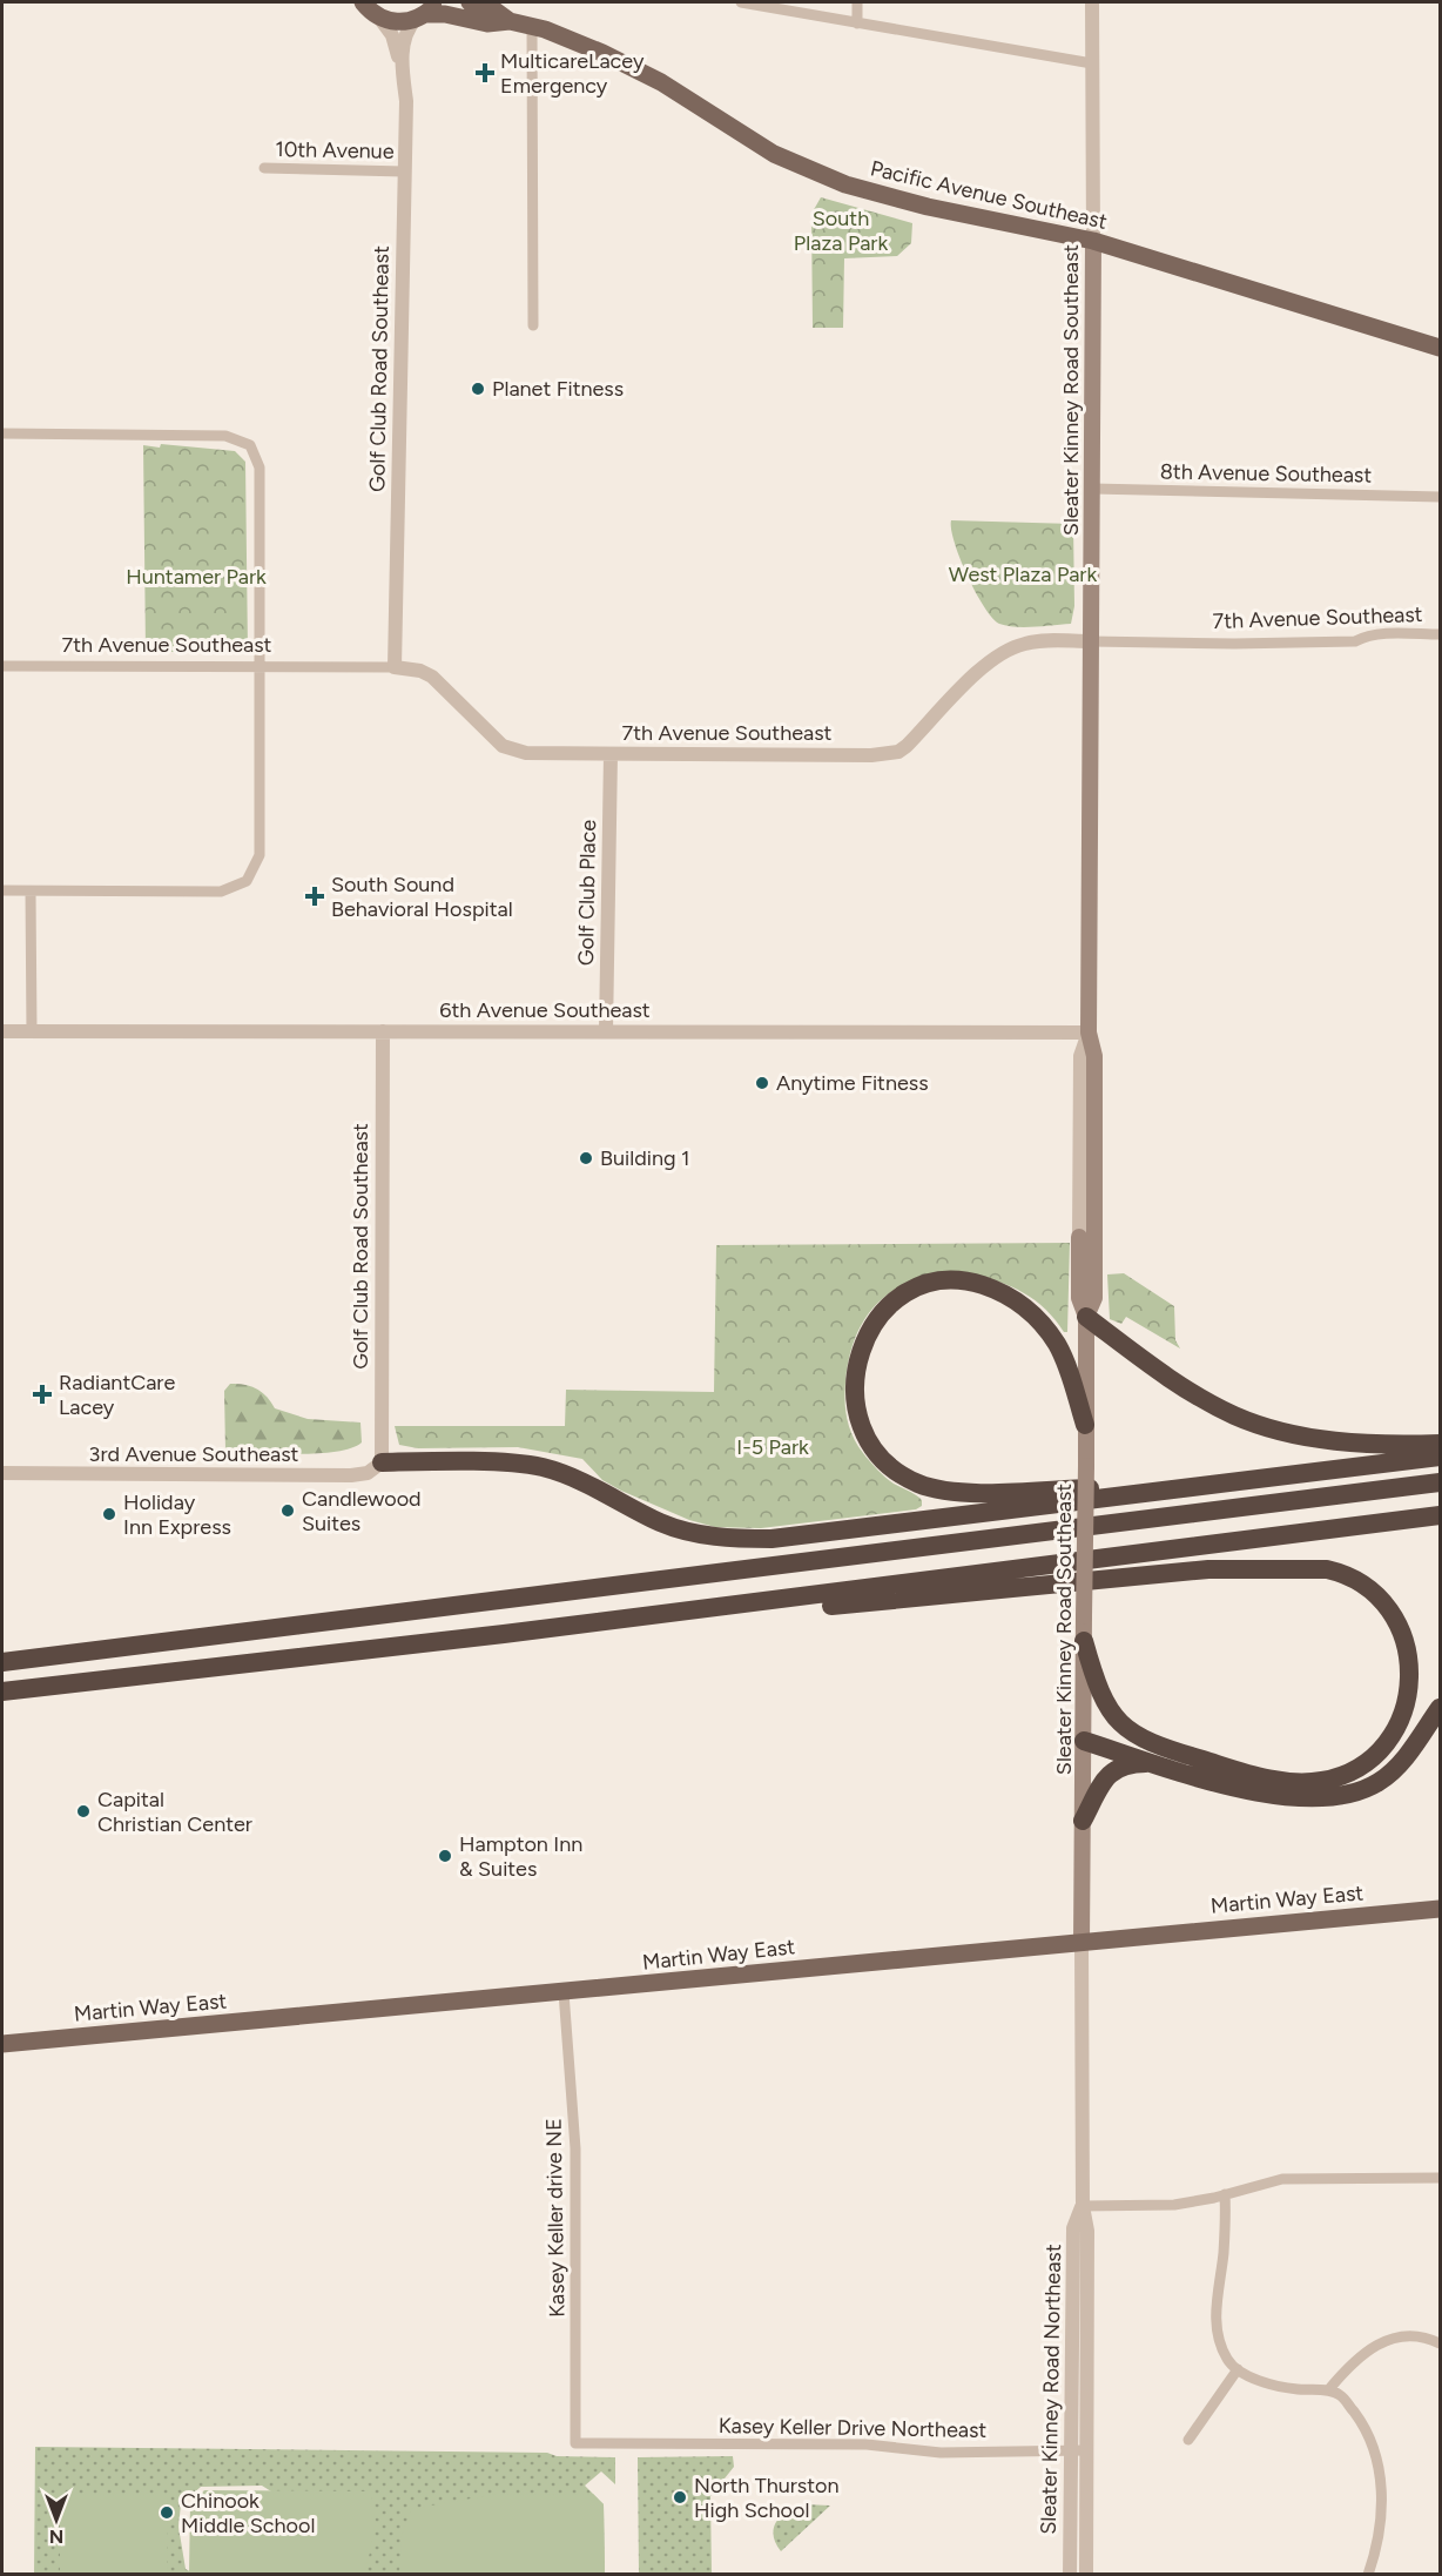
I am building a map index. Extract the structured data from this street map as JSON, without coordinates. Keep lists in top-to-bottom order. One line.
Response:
{"streets":{"main road":["Pacific Avenue Southeast","Sleater Kinney Road Southeast","Martin Way East"],"street":["10th Avenue","Golf Club Road Southeast","8th Avenue Southeast","7th Avenue Southeast","Golf Club Place","6th Avenue Southeast","3rd Avenue Southeast","Kasey Keller drive NE","Sleater Kinney Road Northeast","Kasey Keller Drive Northeast"]},"crossings":[["10th Avenue","Golf Club Road Southeast"],["Pacific Avenue Southeast","Golf Club Road Southeast"],["Pacific Avenue Southeast","Sleater Kinney Road Southeast"],["Golf Club Road Southeast","7th Avenue Southeast"],["Golf Club Road Southeast","6th Avenue Southeast"],["Golf Club Road Southeast","3rd Avenue Southeast"],["Sleater Kinney Road Southeast","8th Avenue Southeast"],["Sleater Kinney Road Southeast","7th Avenue Southeast"],["Sleater Kinney Road Southeast","6th Avenue Southeast"],["Sleater Kinney Road Southeast","Martin Way East"],["Sleater Kinney Road Southeast","Sleater Kinney Road Northeast"],["7th Avenue Southeast","Golf Club Place"],["Golf Club Place","6th Avenue Southeast"],["Martin Way East","Kasey Keller drive NE"],["Martin Way East","Sleater Kinney Road Northeast"],["Kasey Keller drive NE","Kasey Keller Drive Northeast"],["Sleater Kinney Road Northeast","Kasey Keller Drive Northeast"]],"parks":["South Plaza Park","West Plaza Park","Huntamer Park","I-5 Park"],"places":{"health":["MulticareLacey Emergency","South Sound Behavioral Hospital","RadiantCare Lacey"],"other":["Planet Fitness","Anytime Fitness","Building 1","Candlewood Suites","Holiday Inn Express","Capital Christian Center","Hampton Inn & Suites","North Thurston High School","Chinook Middle School"]},"north":"bottom"}
